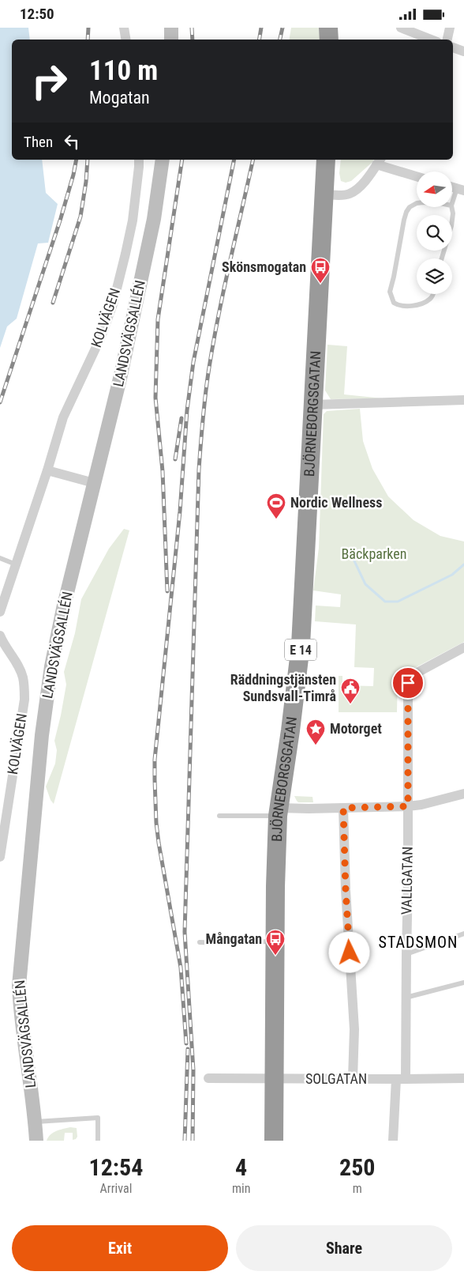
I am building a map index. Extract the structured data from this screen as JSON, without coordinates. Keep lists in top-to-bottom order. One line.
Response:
{"streets":{"highway":["BJÖRNEBORGSGATAN","E 14"],"main road":["LANDSVÄGSALLÉN"],"street":["KOLVÄGEN","VALLGATAN","SOLGATAN"]},"crossings":[["BJÖRNEBORGSGATAN","SOLGATAN"],["VALLGATAN","SOLGATAN"]],"districts":["STADSMON"],"parks":["Bäckparken"],"places":{"bus stop":["Skönsmogatan","Mångatan"],"sports":["Nordic Wellness"],"public building":["Räddningstjänsten Sundsvall-Timrå"],"place":["Motorget"]},"north":"left","page":{"status":"12:50","turn":["110 m","Mogatan"],"then":"Then","eta":["12:54","Arrival","4","min","250","m"],"buttons":["Exit","Share"]}}
